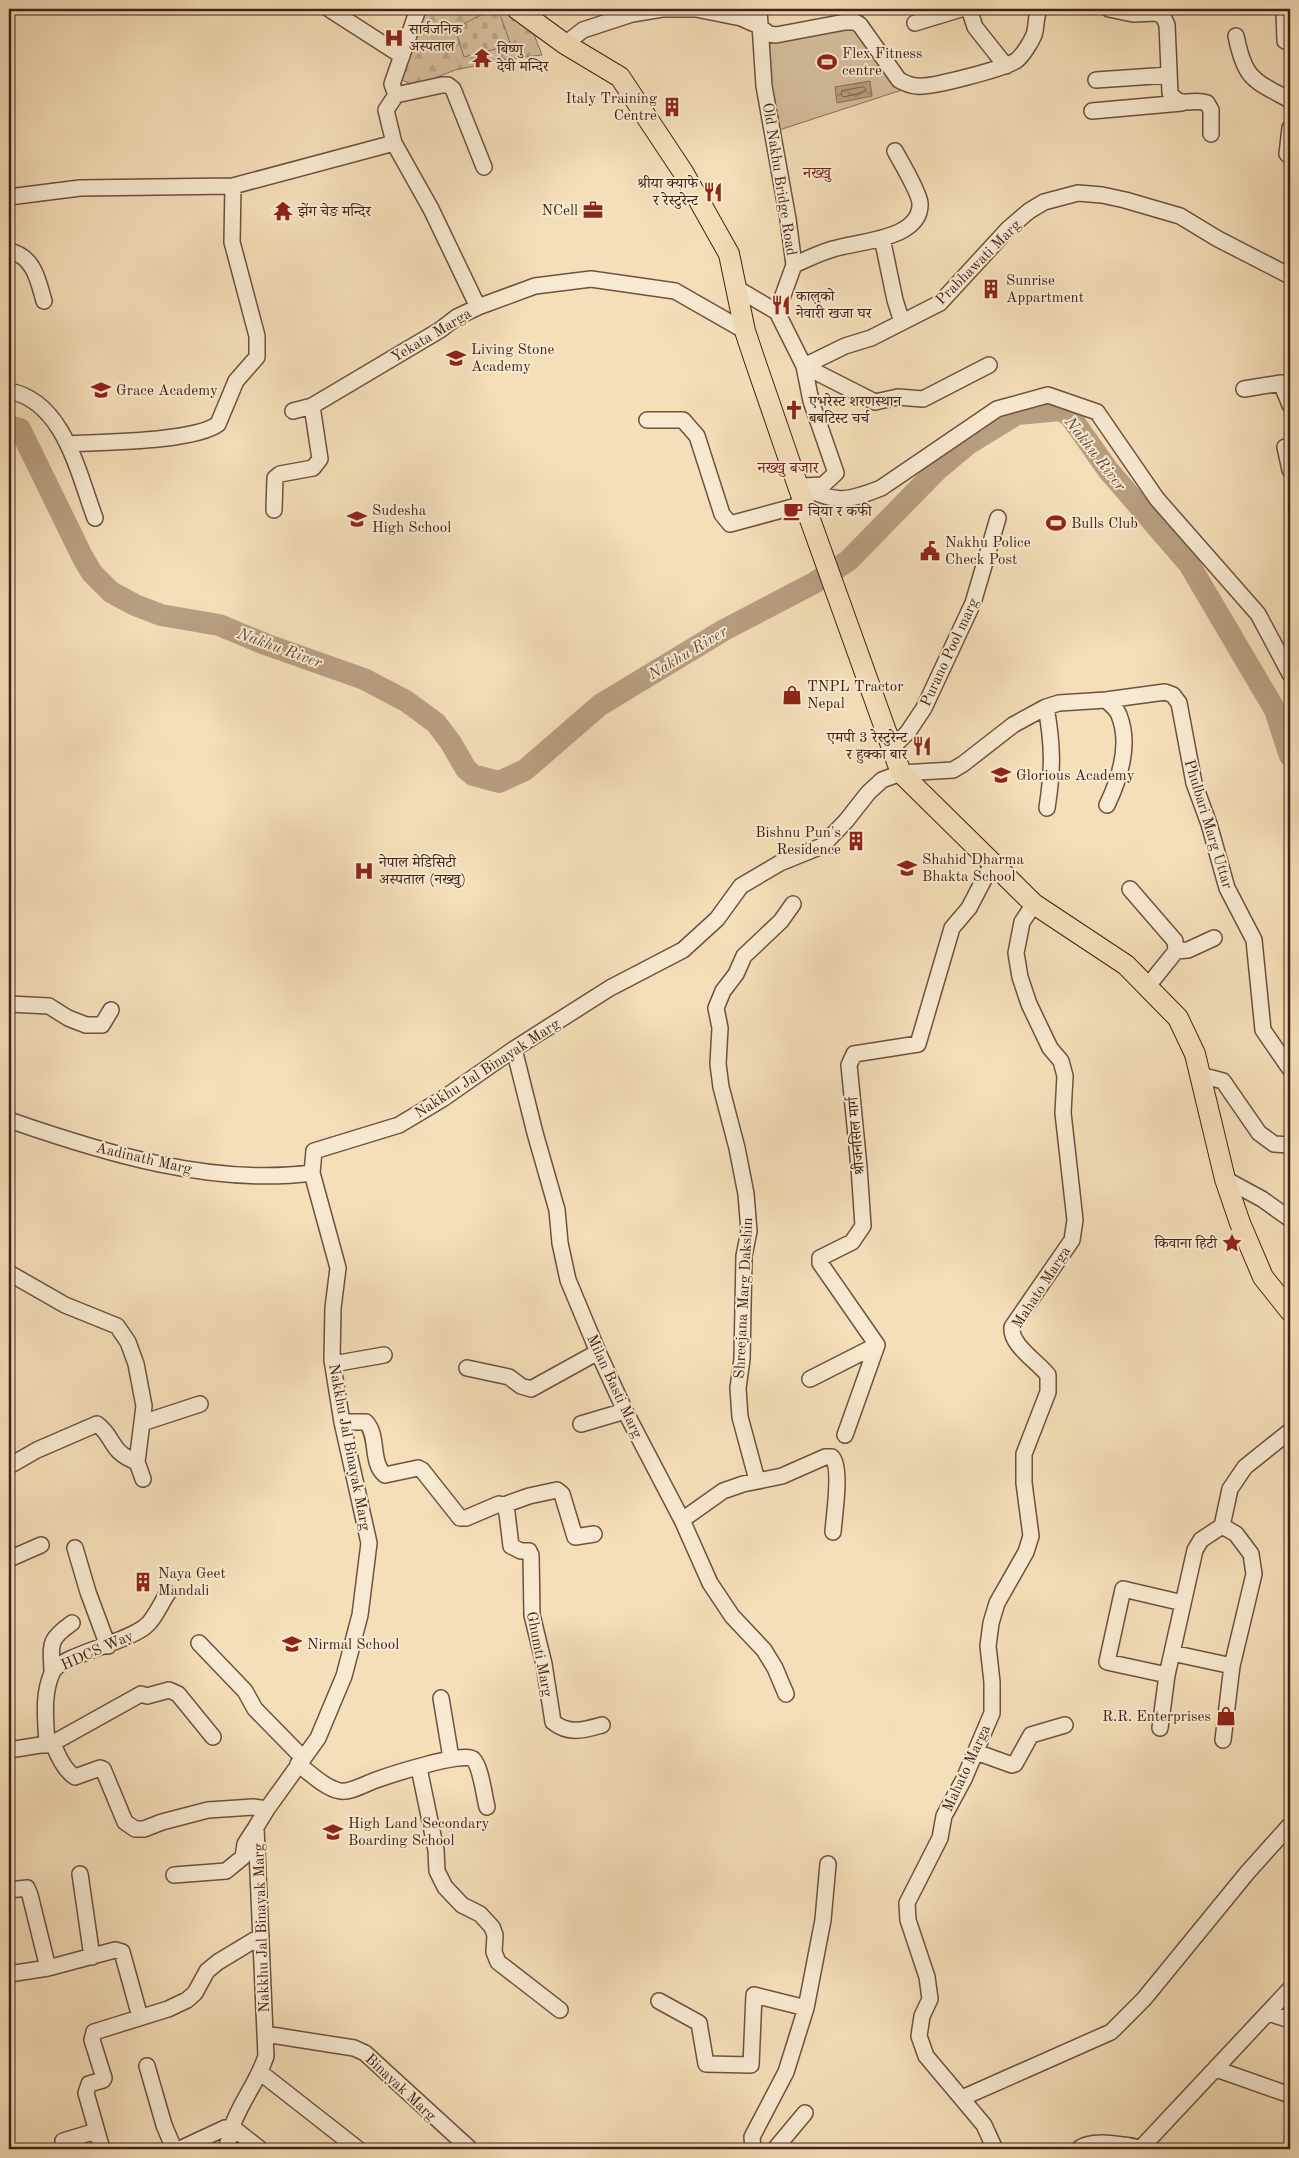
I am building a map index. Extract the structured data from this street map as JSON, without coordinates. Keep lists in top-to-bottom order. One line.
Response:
{"streets":{"street":["Old Nakhu Bridge Road","Prabhawati Marg","Yekata Marga","Purano Pool marg","Phulbari Marg Uttar","Nakkhu Jal Binayak Marg","श्रीजनसिल मार्ग","Aadinath Marg","Mahato Marga","Shreejana Marg Dakshin","Milan Basti Marg","HDCS Way","Ghumti Marg","Binayak Marg"]},"crossings":[["Nakkhu Jal Binayak Marg","Aadinath Marg"],["Nakkhu Jal Binayak Marg","Milan Basti Marg"],["Nakkhu Jal Binayak Marg","HDCS Way"],["Nakkhu Jal Binayak Marg","Binayak Marg"]],"districts":["नख्खु","नख्खु बजार"],"water":["Nakhu River"],"places":{"hospital":["सार्वजनिक अस्पताल","नेपाल मेडिसिटी अस्पताल (नख्खु)"],"temple":["बिष्णु देवी मन्दिर","झेंग चेङ मन्दिर"],"sports":["Flex Fitness centre","Bulls Club"],"building":["Italy Training Centre","Sunrise Appartment","Bishnu Pun's Residence","Naya Geet Mandali"],"restaurant":["श्रीया क्याफे र रेस्टुरेन्ट","कालुको नेवारी खजा घर","एमपी 3 रेस्टुरेन्ट र हुक्का बार"],"office":["NCell"],"school or university":["Living Stone Academy","Grace Academy","Sudesha High School","Glorious Academy","Shahid Dharma Bhakta School","Nirmal School","High Land Secondary Boarding School"],"church":["एभरेस्ट शरणस्थान बबटिस्ट चर्च"],"cafe":["चिया र कफी"],"public building":["Nakhu Police Check Post"],"shop":["TNPL Tractor Nepal","R.R. Enterprises"],"place":["किवाना हिटी"]}}
